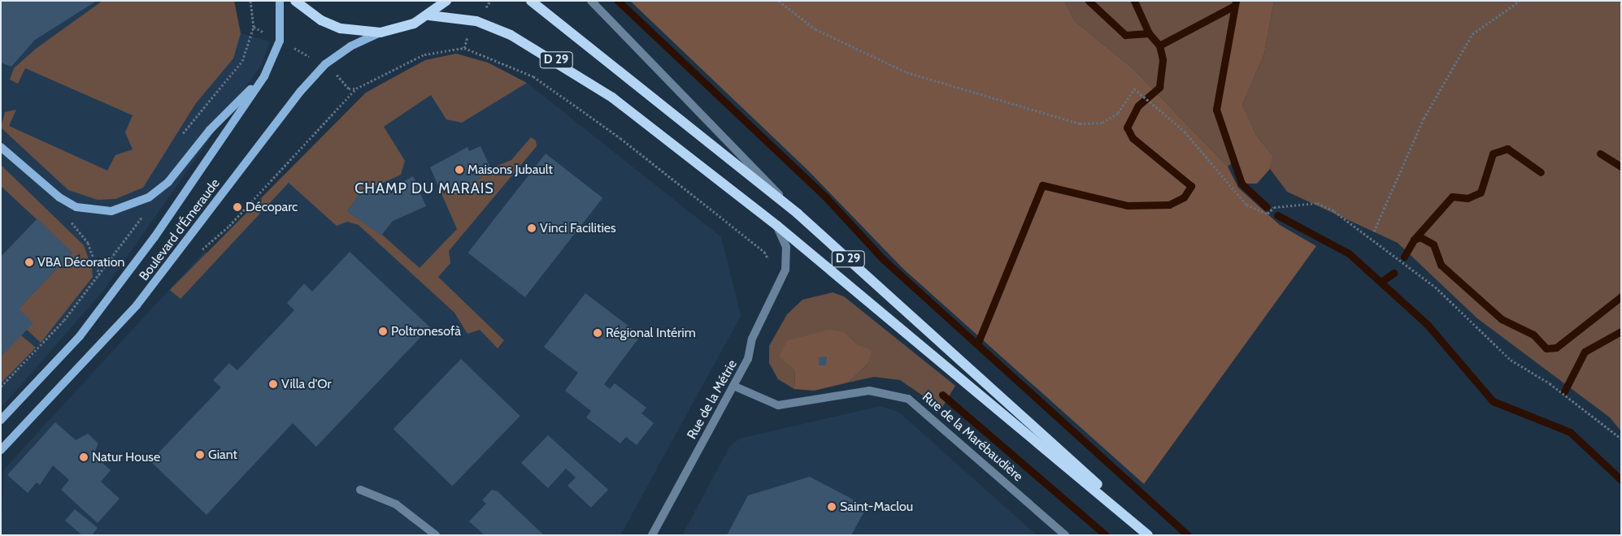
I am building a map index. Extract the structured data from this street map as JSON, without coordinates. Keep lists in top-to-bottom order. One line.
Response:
{"streets":{"main road":["D 29","Boulevard d'Émeraude"],"street":["Rue de la Métrie","Rue de la Marébaudière"]},"crossings":[["D 29","Rue de la Métrie"],["Rue de la Métrie","Rue de la Marébaudière"]],"districts":["CHAMP DU MARAIS"],"places":["Maisons Jubault","Décoparc","Vinci Facilities","VBA Décoration","Poltronesofà","Régional Intérim","Villa d'Or","Giant","Natur House","Saint-Maclou"]}
